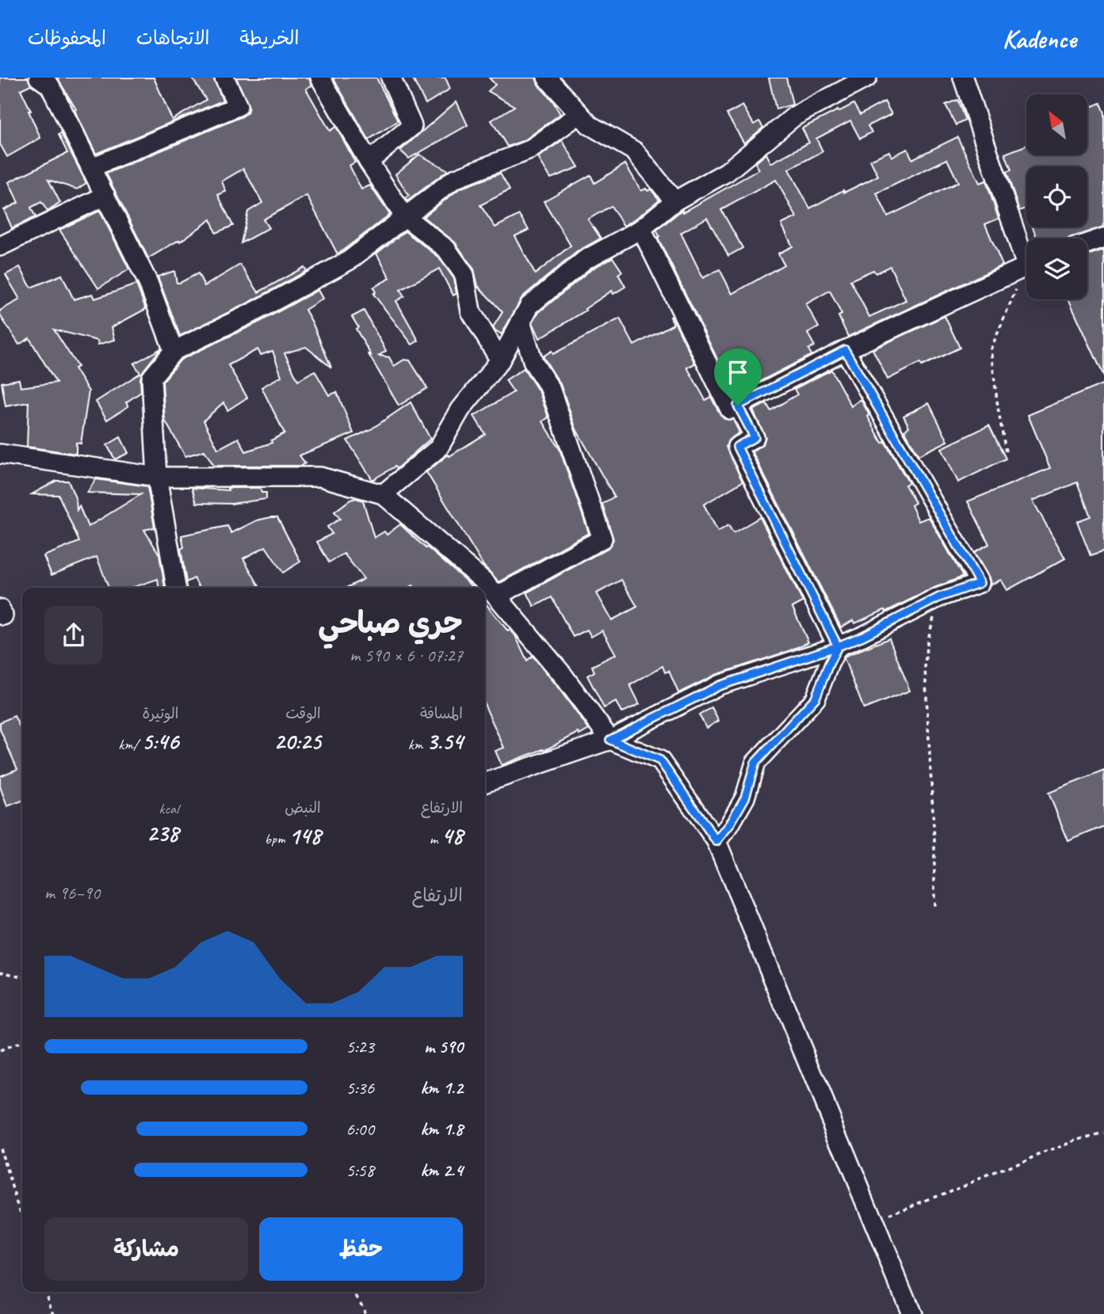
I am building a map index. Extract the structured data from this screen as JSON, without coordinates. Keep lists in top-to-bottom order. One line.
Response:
{"north":"top left","page":{"header":"Kadence","nav":["الخريطة","الاتجاهات","المحفوظات"],"heading":["جري صباحي","07:27 · 6 × 590 m"],"stats":[["المسافة","3.54 km"],["الوقت","20:25"],["الوتيرة","5:46 /km"],["الارتفاع","48 m"],["النبض","148 bpm"],["kcal","238"]],"chart":["الارتفاع","90–96 m"],"list":[{"name":"590 m","note":"5:23"},{"name":"1.2 km","note":"5:36"},{"name":"1.8 km","note":"6:00"},{"name":"2.4 km","note":"5:58"}],"buttons":["حفظ","مشاركة"]}}
